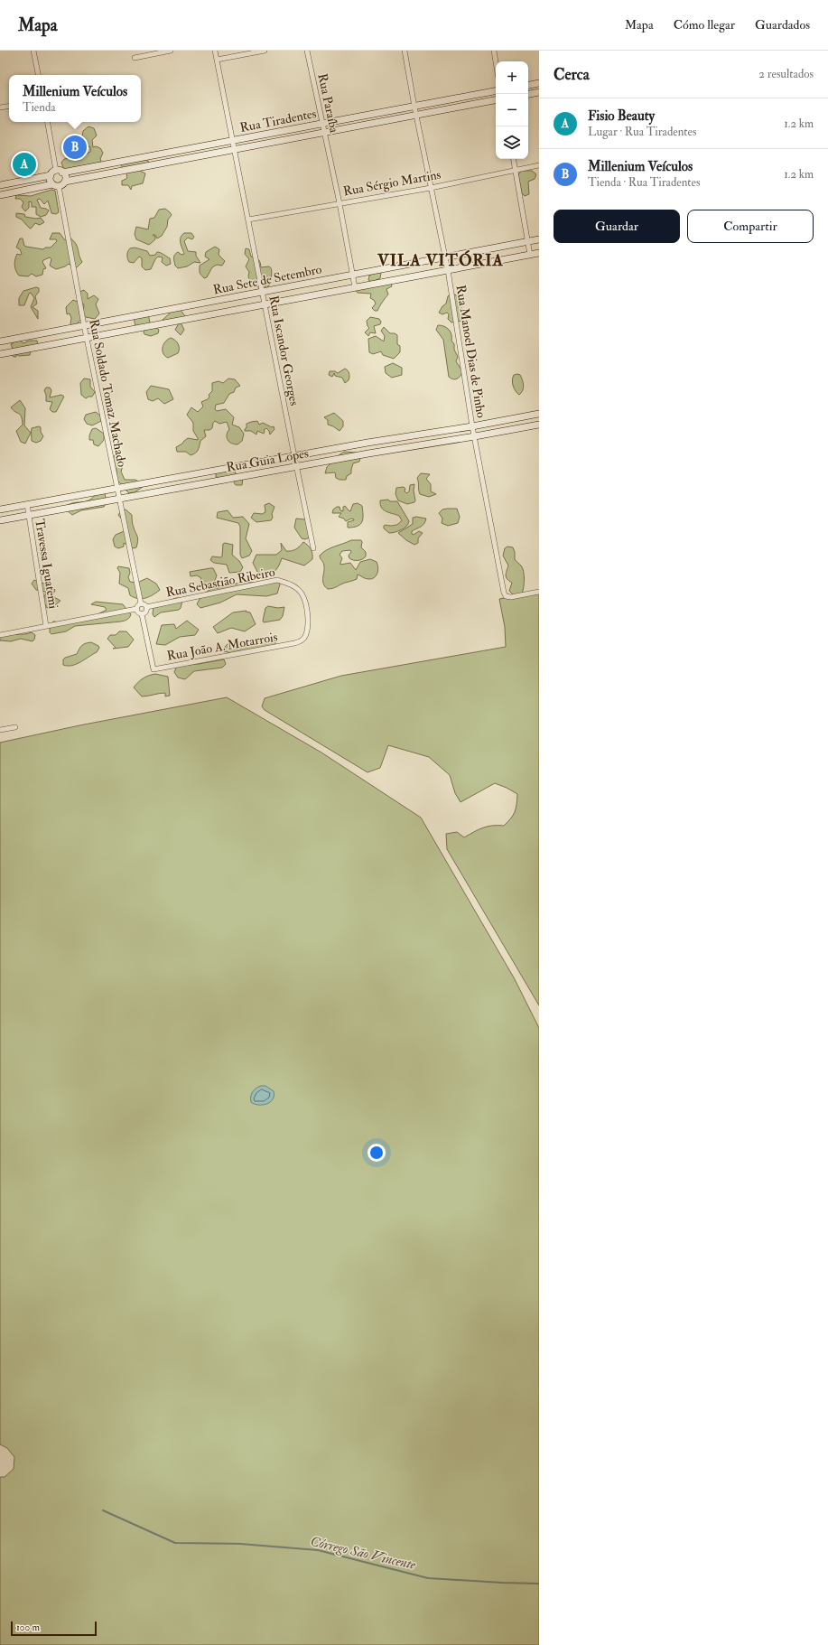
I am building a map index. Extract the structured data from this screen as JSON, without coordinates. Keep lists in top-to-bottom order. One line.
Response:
{"streets":{"main road":["Rua Tiradentes","Rua Sete de Setembro","Rua Guia Lopes"],"street":["Rua Paraíba","Rua Sérgio Martins","Rua Iscandor Georges","Rua Manoel Dias de Pinho","Rua Soldado Tomaz Machado","Travessa Iguatemi","Rua Sebastião Ribeiro","Rua João A. Motarrois"]},"crossings":[["Rua Paraíba","Rua Tiradentes"],["Rua Paraíba","Rua Sérgio Martins"],["Rua Paraíba","Rua Sete de Setembro"],["Rua Tiradentes","Rua Iscandor Georges"],["Rua Tiradentes","Rua Manoel Dias de Pinho"],["Rua Tiradentes","Rua Soldado Tomaz Machado"],["Rua Sérgio Martins","Rua Iscandor Georges"],["Rua Sérgio Martins","Rua Manoel Dias de Pinho"],["Rua Sete de Setembro","Rua Iscandor Georges"],["Rua Sete de Setembro","Rua Manoel Dias de Pinho"],["Rua Sete de Setembro","Rua Soldado Tomaz Machado"],["Rua Iscandor Georges","Rua Guia Lopes"],["Rua Manoel Dias de Pinho","Rua Guia Lopes"],["Rua Soldado Tomaz Machado","Rua Guia Lopes"],["Rua Soldado Tomaz Machado","Rua Sebastião Ribeiro"],["Rua Soldado Tomaz Machado","Rua João A. Motarrois"],["Rua Guia Lopes","Travessa Iguatemi"],["Rua Sebastião Ribeiro","Rua João A. Motarrois"]],"districts":["VILA VITÓRIA"],"water":["Córrego São Vincente"],"scale_bar":"100 m","page":{"header":"Mapa","nav":["Mapa","Cómo llegar","Guardados"],"heading":["Cerca","2 resultados"],"map_buttons":["+","−"],"popup":["Millenium Veículos","Tienda"],"list":[{"mark":"A","name":"Fisio Beauty","note":"Lugar · Rua Tiradentes","value":"1.2 km"},{"mark":"B","name":"Millenium Veículos","note":"Tienda · Rua Tiradentes","value":"1.2 km"}],"pins":["B","A"],"buttons":["Guardar","Compartir"],"scale":"100 m"}}
